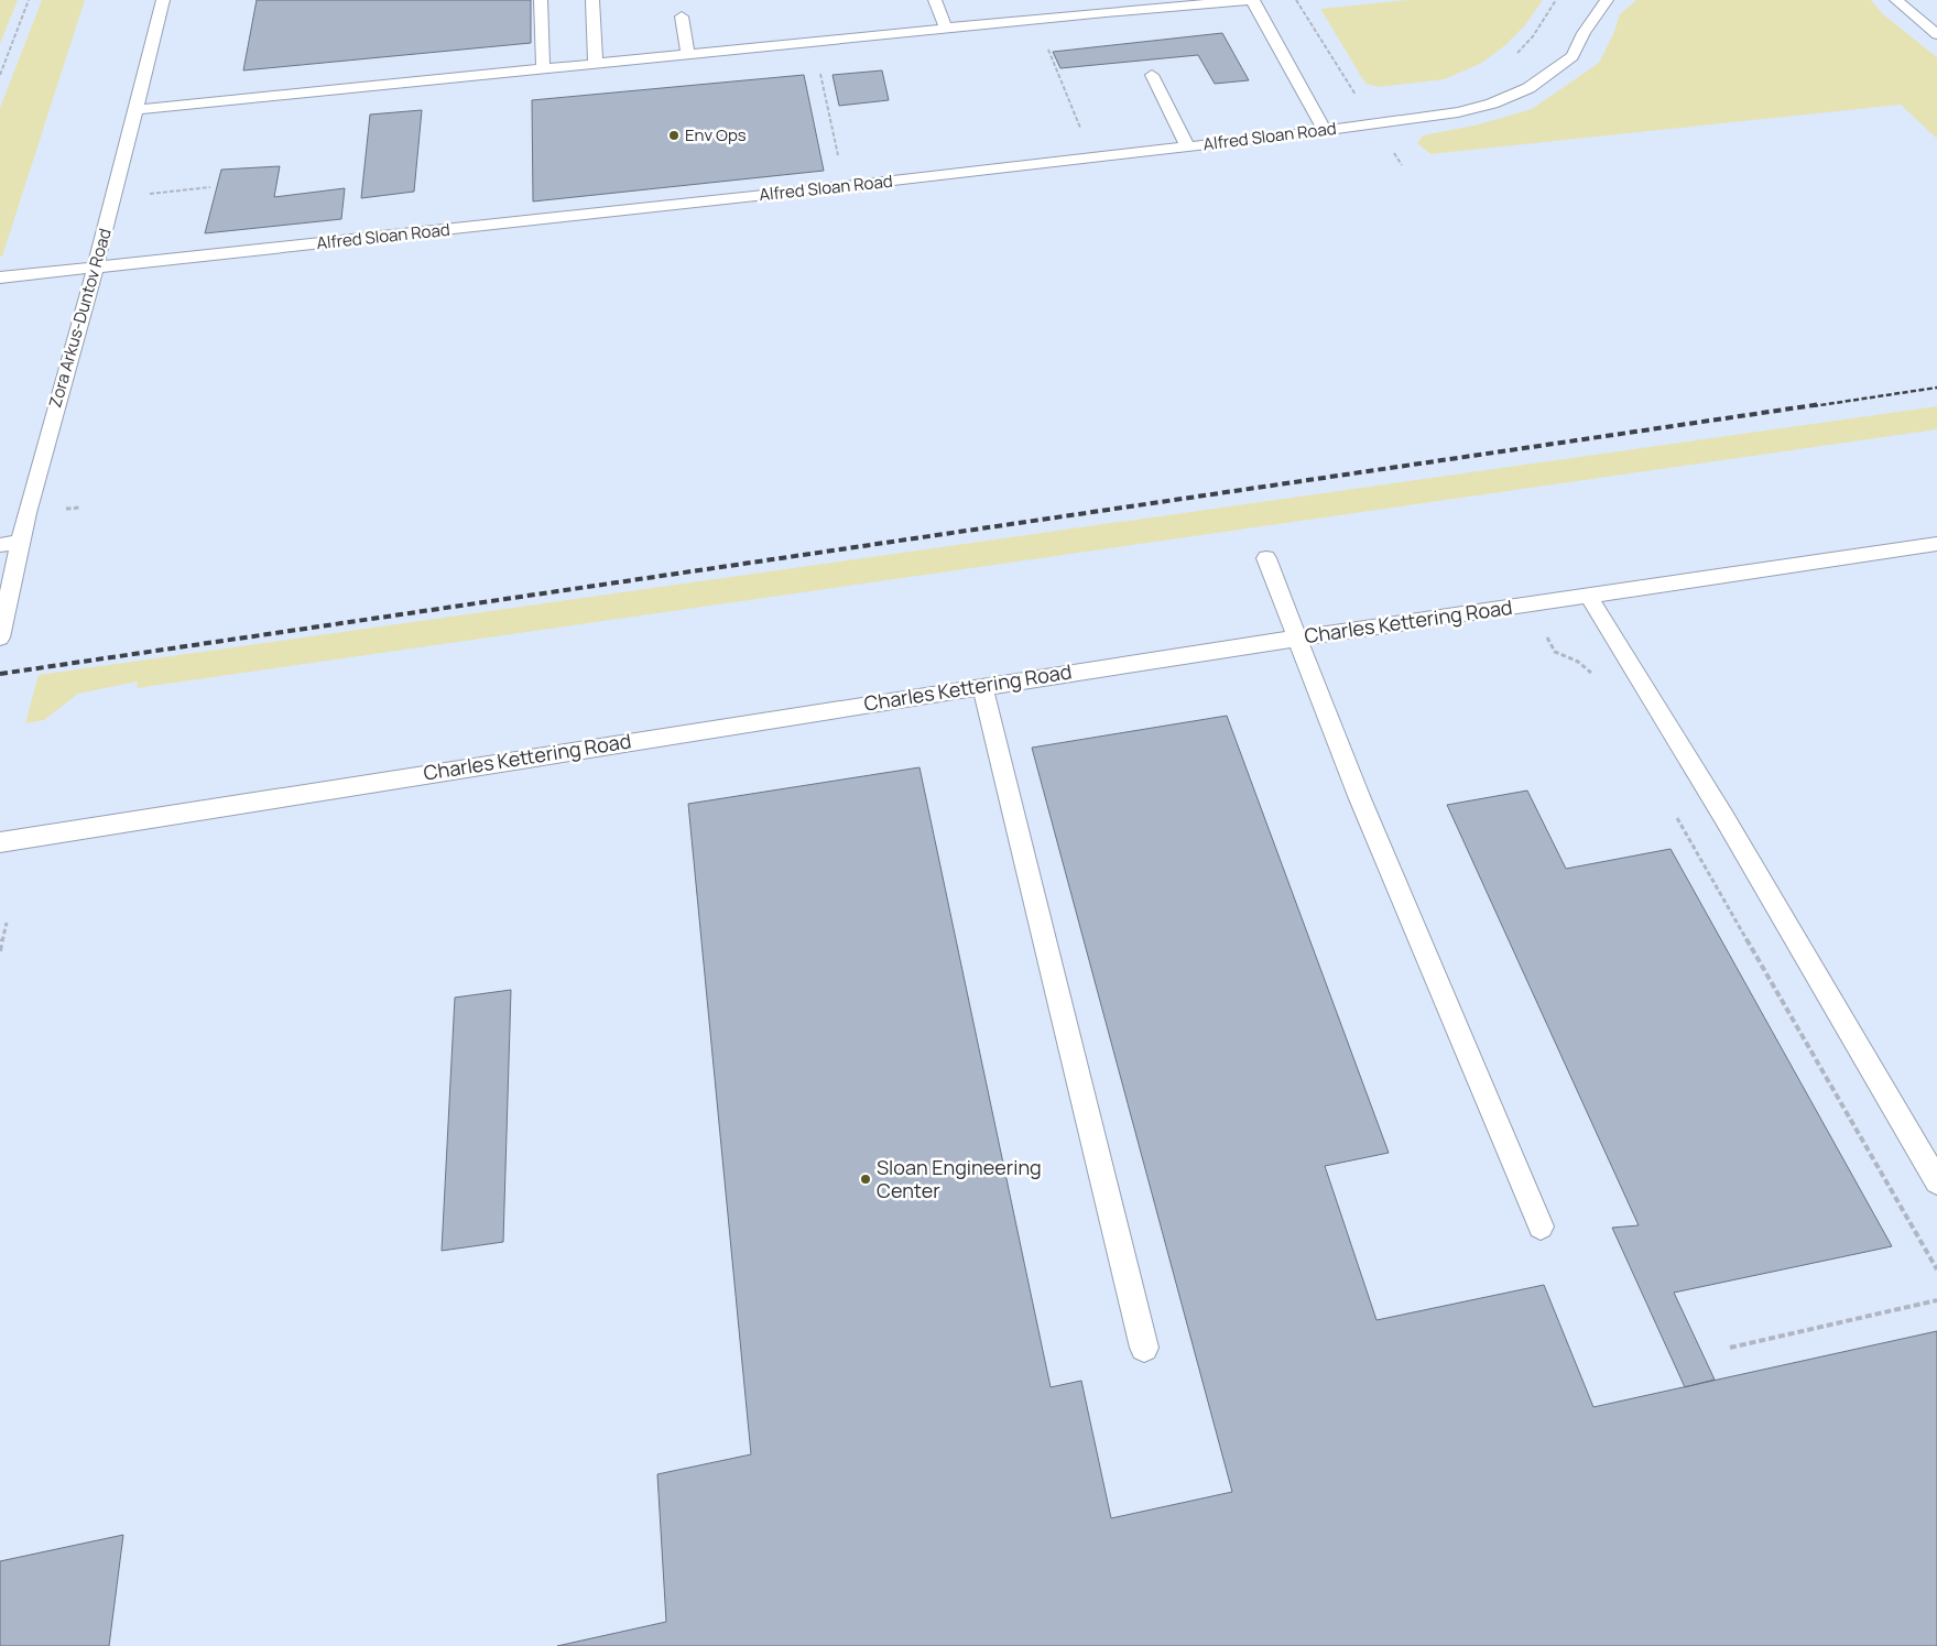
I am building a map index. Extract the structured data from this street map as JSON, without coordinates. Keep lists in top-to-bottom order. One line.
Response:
{"streets":{"lane":["Alfred Sloan Road","Zora Arkus-Duntov Road","Charles Kettering Road"]},"crossings":[["Alfred Sloan Road","Zora Arkus-Duntov Road"]],"places":["Env Ops","Sloan Engineering Center"]}
